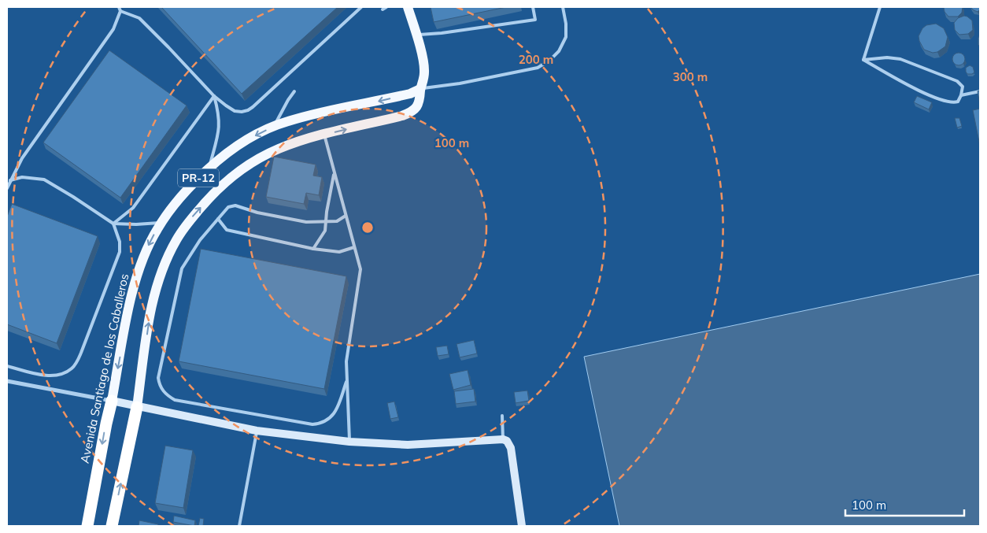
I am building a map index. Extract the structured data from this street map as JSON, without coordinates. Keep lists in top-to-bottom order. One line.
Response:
{"streets":{"highway":["PR-12","Avenida Santiago de los Caballeros"]},"crossings":[["PR-12","Avenida Santiago de los Caballeros"]],"scale_bar":"100 m","rings":["200 m","300 m","100 m"]}
